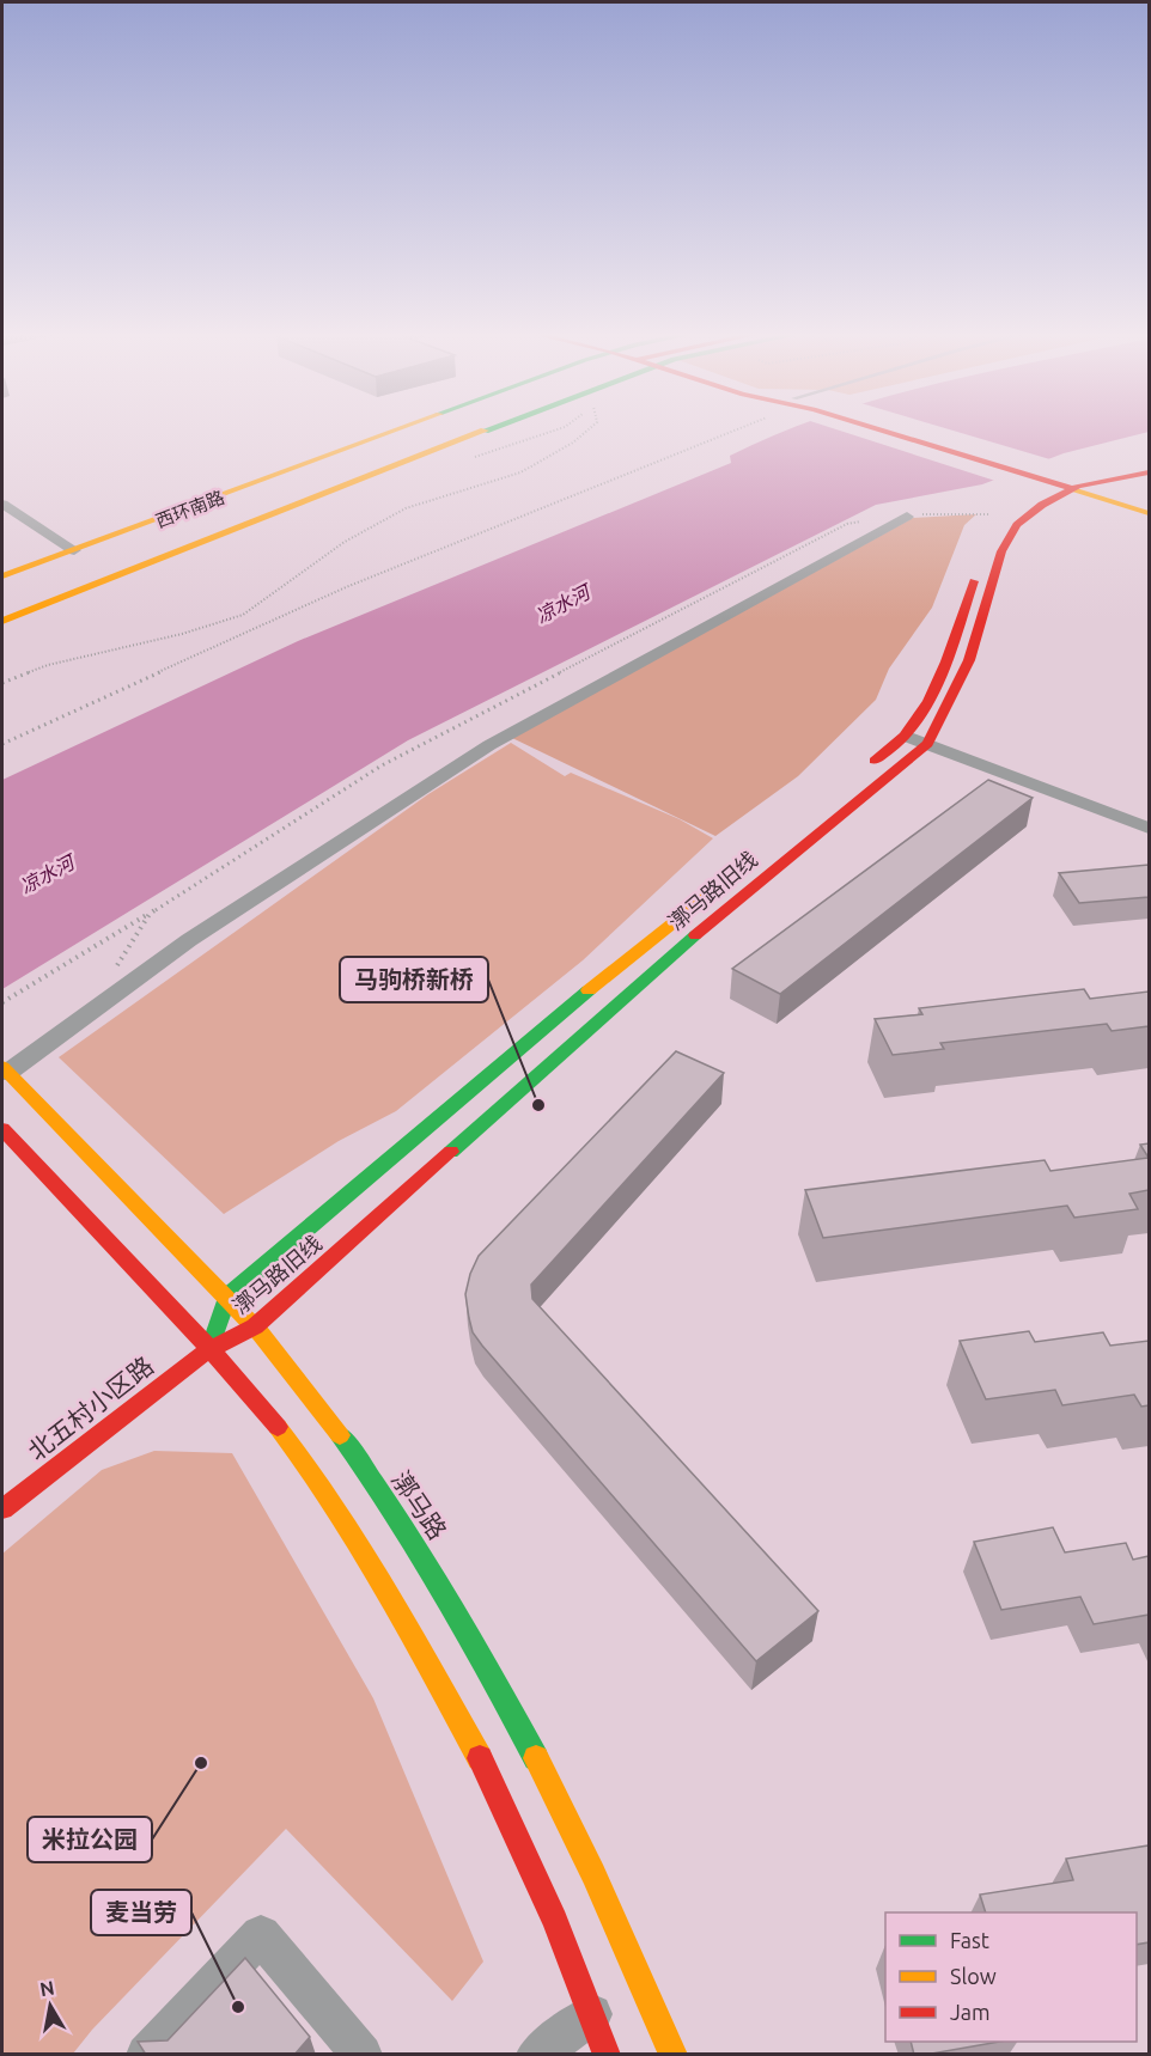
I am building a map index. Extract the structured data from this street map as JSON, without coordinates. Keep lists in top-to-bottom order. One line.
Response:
{"streets":{"main road":["西环南路","漷马路旧线","北五村小区路","漷马路"]},"crossings":[["漷马路旧线","北五村小区路"],["漷马路旧线","漷马路"]],"water":["凉水河"],"places":["马驹桥新桥","米拉公园","麦当劳"],"legend":["Fast","Slow","Jam"],"north":"top"}
